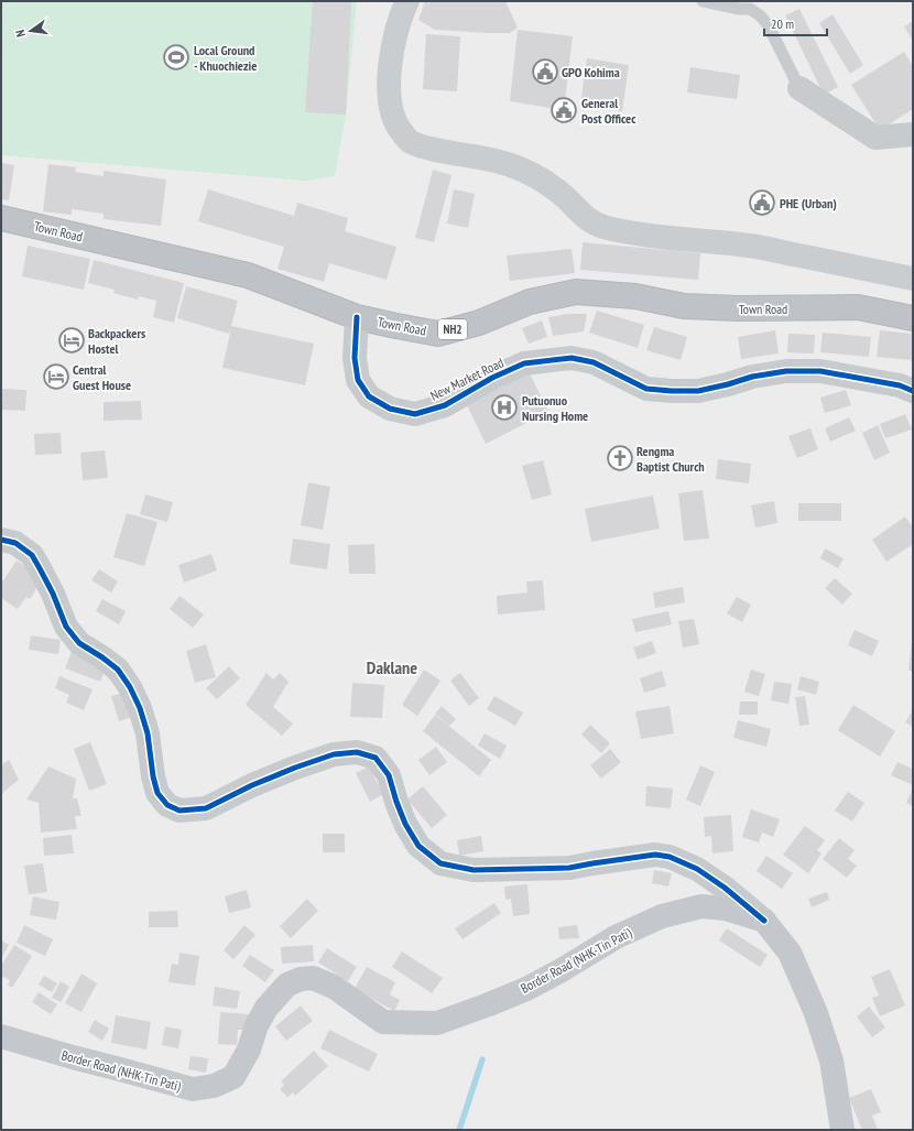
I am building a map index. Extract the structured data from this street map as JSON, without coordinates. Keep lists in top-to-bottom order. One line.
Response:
{"streets":{"highway":["Town Road","NH2"],"main road":["Border Road (NHK-Tin Pati)"],"street":["New Market Road"]},"crossings":[["Town Road","New Market Road"]],"districts":["Daklane"],"places":{"sports":["Local Ground - Khuochiezie"],"public building":["GPO Kohima","General Post Officec","PHE (Urban)"],"hotel":["Backpackers Hostel","Central Guest House"],"hospital":["Putuonuo Nursing Home"],"church":["Rengma Baptist Church"]},"scale_bar":"20 m","north":"left"}
